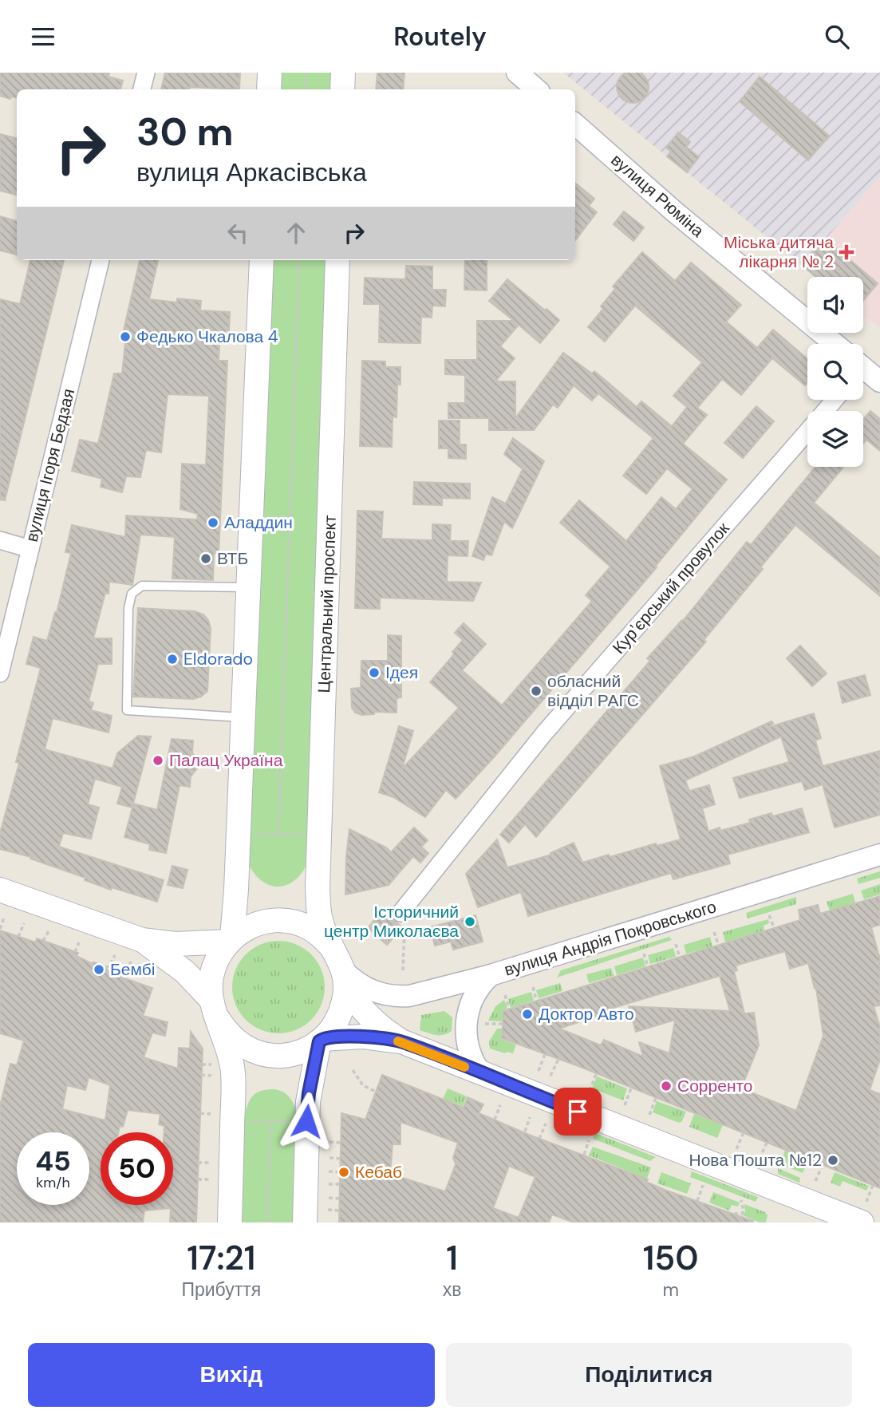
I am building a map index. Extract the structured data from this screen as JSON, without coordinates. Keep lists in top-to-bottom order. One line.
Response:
{"streets":{"main road":["Центральний проспект"],"street":["вулиця Рюміна","вулиця Ігоря Бедзая","Курʼєрський провулок","вулиця Андрія Покровського"]},"crossings":[["Центральний проспект","вулиця Андрія Покровського"]],"places":{"health":["Міська дитяча лікарня № 2"],"other":["Федько Чкалова 4","Аладдин","ВТБ","Eldorado","Ідея","обласний відділ РАГС","Палац Україна","Історичний центр Миколаєва","Бембі","Доктор Авто","Сорренто","Нова Пошта №12","Кебаб"]},"page":{"header":"Routely","turn":["30 m","вулиця Аркасівська"],"speed":"45 km/h","limit":"50","eta":["17:21","Прибуття","1","хв","150","m"],"buttons":["Вихід","Поділитися"]}}
